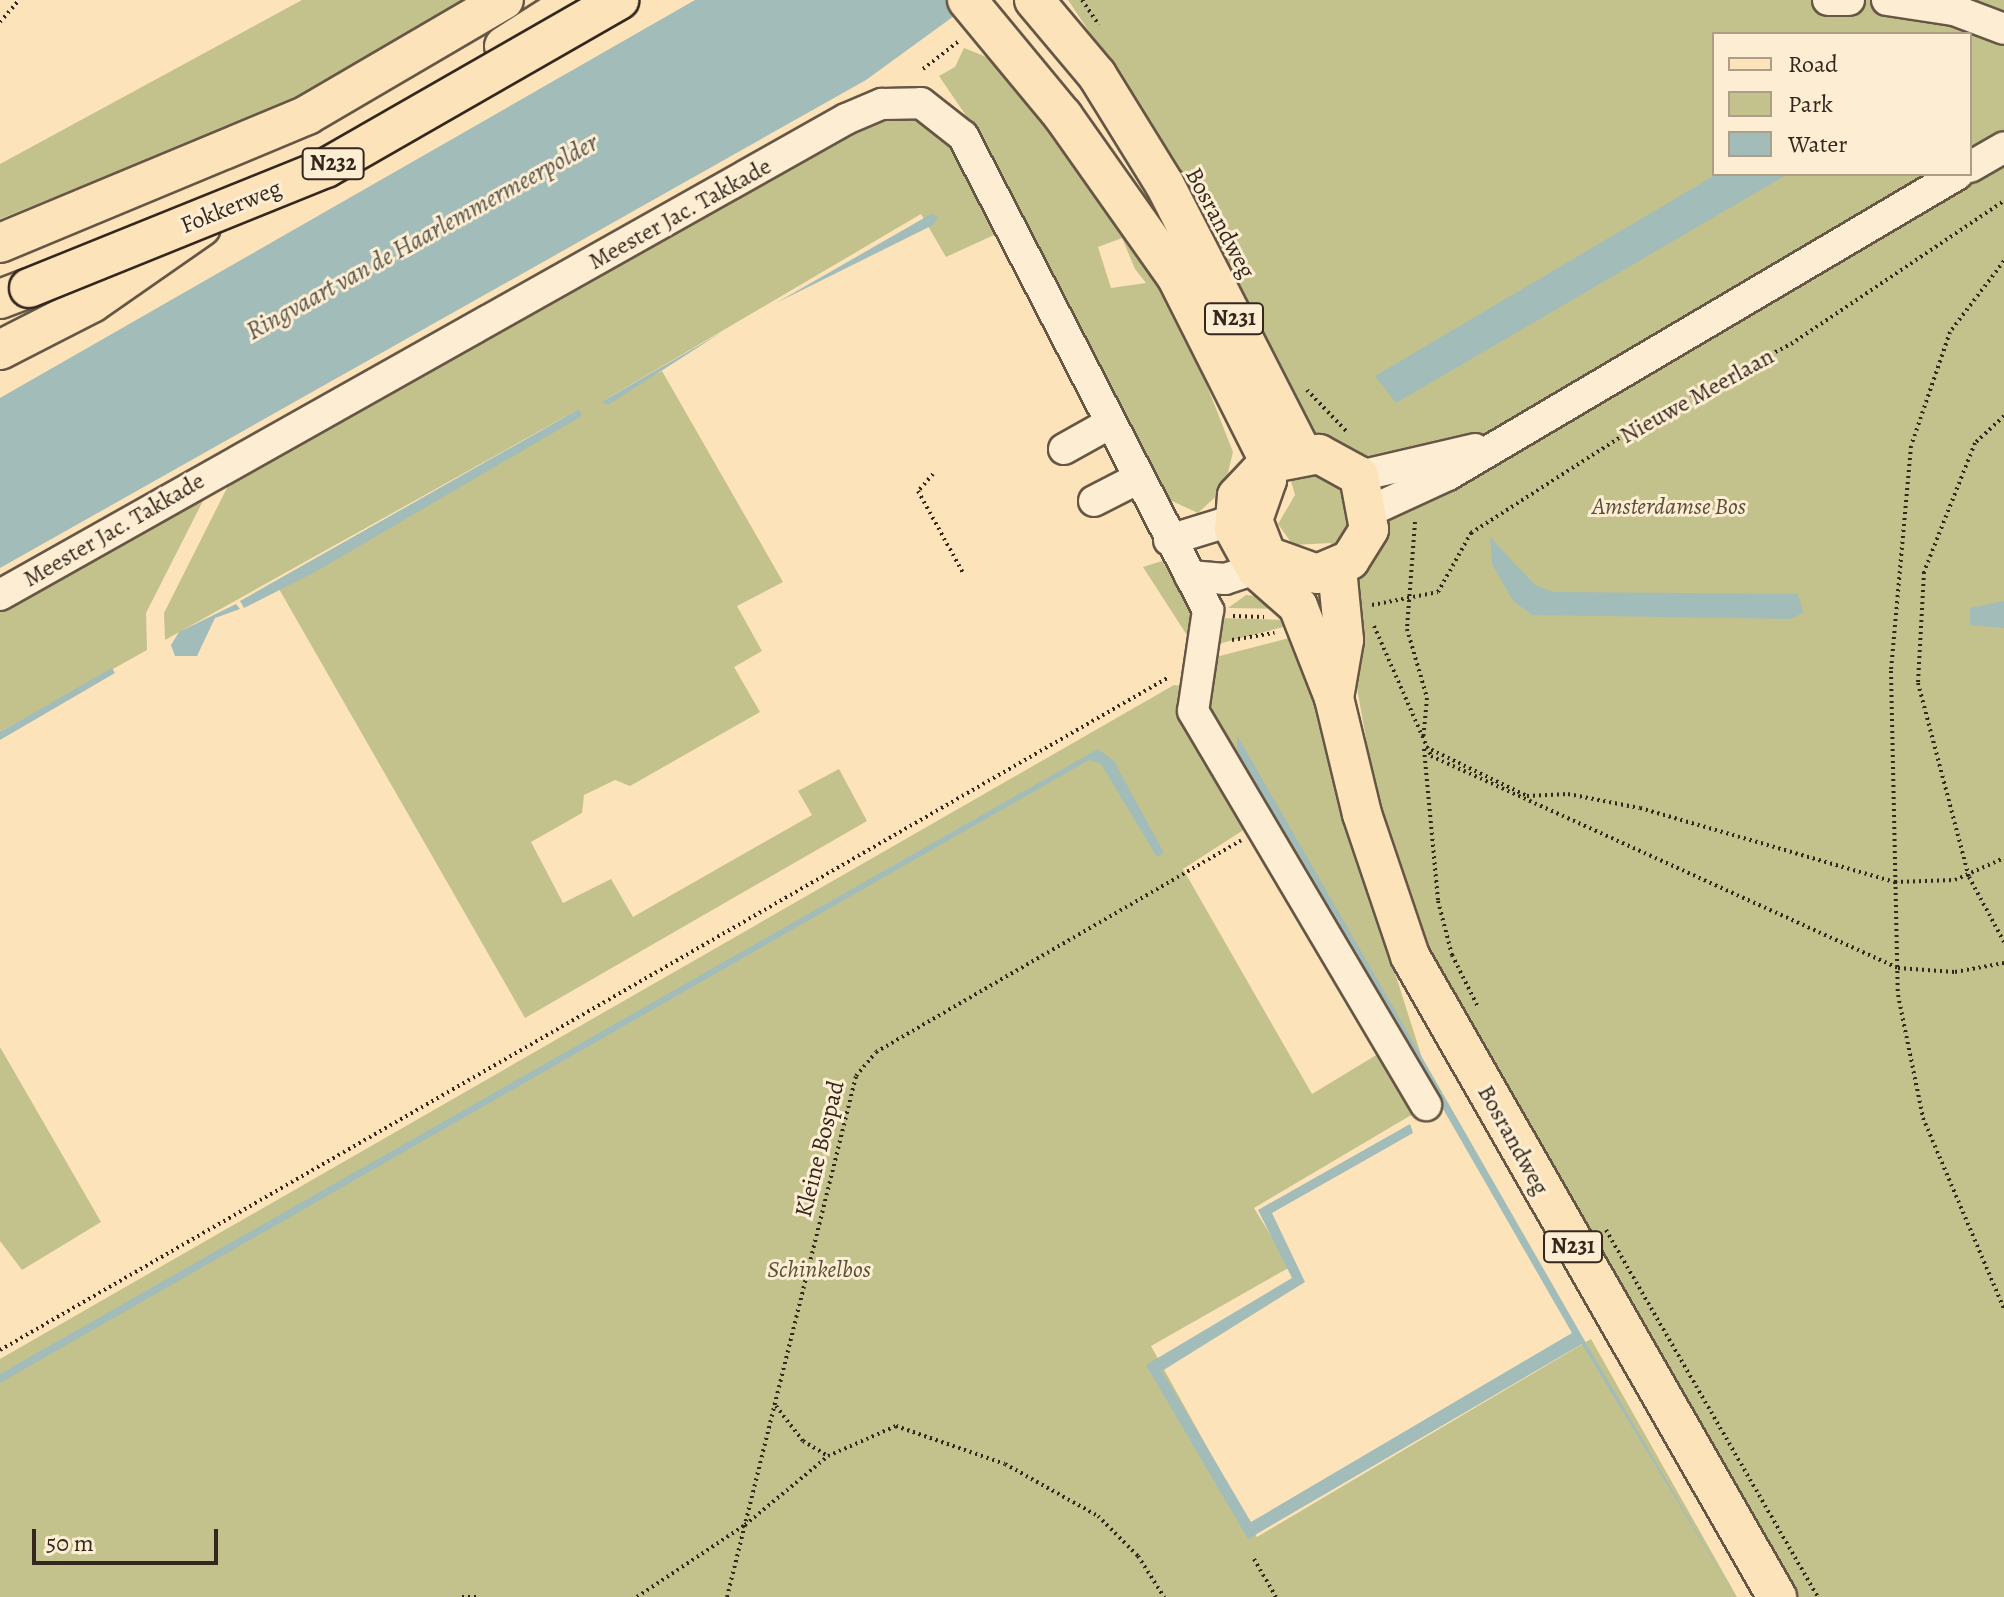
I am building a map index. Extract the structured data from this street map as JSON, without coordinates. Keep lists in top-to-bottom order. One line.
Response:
{"streets":{"main road":["N232","Fokkerweg","Bosrandweg","N231"],"street":["Meester Jac. Takkade"],"path":["Nieuwe Meerlaan","Kleine Bospad"]},"crossings":[["Bosrandweg","N231"]],"water":["Ringvaart van de Haarlemmermeerpolder"],"parks":["Amsterdamse Bos","Schinkelbos"],"legend":["Road","Park","Water"],"scale_bar":"50 m"}
